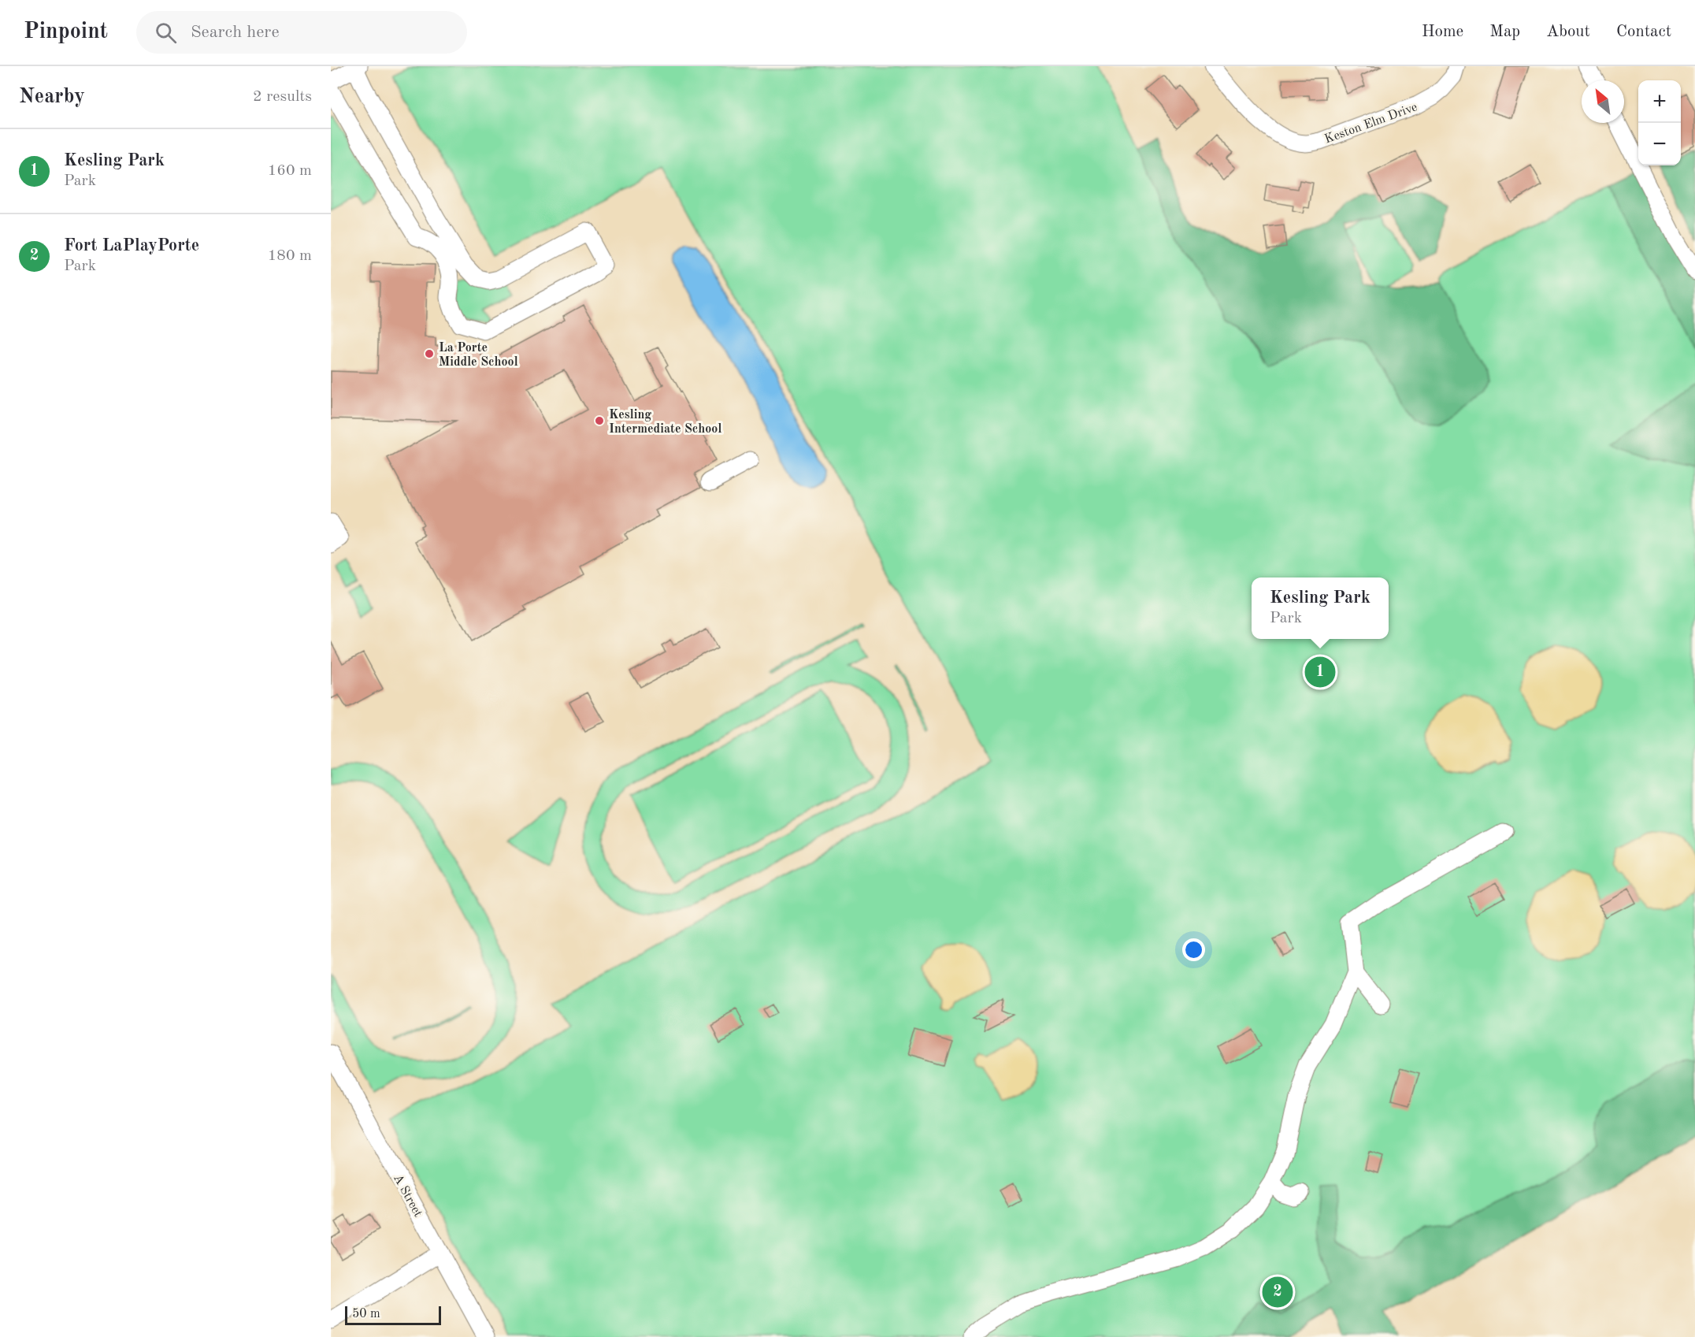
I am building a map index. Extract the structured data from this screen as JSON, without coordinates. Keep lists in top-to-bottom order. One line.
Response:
{"streets":{"street":["Keston Elm Drive","A Street"]},"places":["La Porte Middle School","Kesling Intermediate School"],"scale_bar":"50 m","north":"top left","page":{"header":"Pinpoint","search":"Search here","nav":["Home","Map","About","Contact"],"heading":["Nearby","2 results"],"map_buttons":["+","−"],"list":[{"mark":"1","name":"Kesling Park","note":"Park","value":"160 m"},{"mark":"2","name":"Fort LaPlayPorte","note":"Park","value":"180 m"}],"popup":["Kesling Park","Park"],"pins":["1","2"],"scale":"50 m"}}
